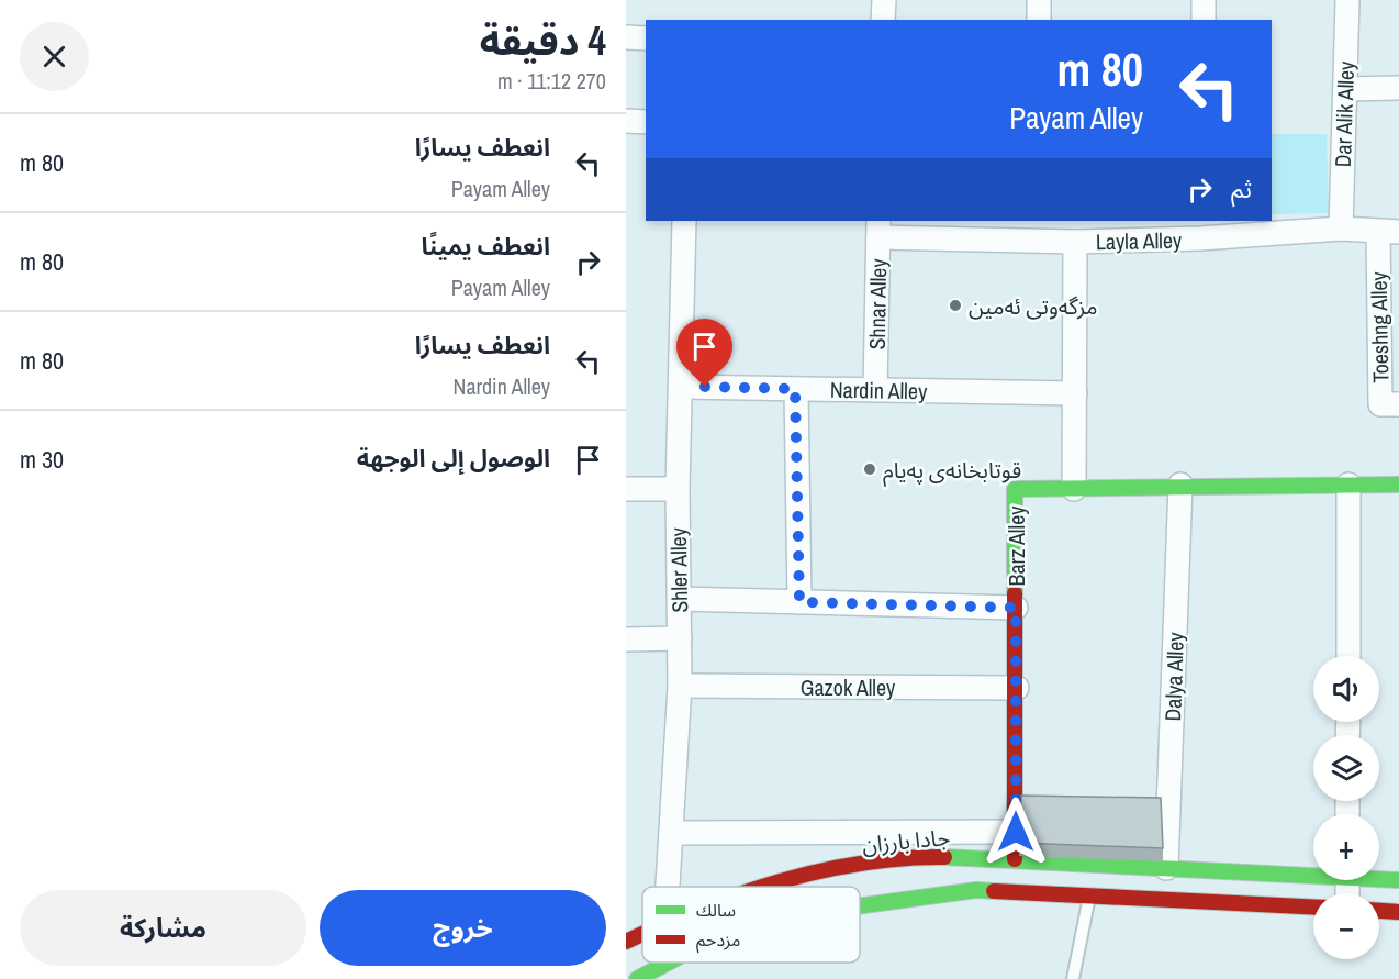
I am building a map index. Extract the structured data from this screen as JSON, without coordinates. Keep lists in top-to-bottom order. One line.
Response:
{"streets":{"main road":["Barz Alley","جادا بارزان"],"street":["Dar Alik Alley","Layla Alley","Shnar Alley","Toeshng Alley","Nardin Alley","Shler Alley","Dalya Alley","Gazok Alley"]},"crossings":[["Dar Alik Alley","Layla Alley"],["Layla Alley","Shnar Alley"],["Layla Alley","Toeshng Alley"],["Shnar Alley","Nardin Alley"],["Nardin Alley","Shler Alley"],["Barz Alley","Dalya Alley"],["Barz Alley","Gazok Alley"],["Barz Alley","جادا بارزان"],["Shler Alley","Gazok Alley"],["Dalya Alley","جادا بارزان"]],"places":["مزگەوتی ئەمین","قوتابخانەی پەیام"],"legend":["سالك","مزدحم"],"page":{"heading":["4 دقيقة","270 m · 11:12"],"turn":["80 m","Payam Alley"],"list":[{"name":"انعطف يسارًا","note":"Payam Alley","value":"80 m"},{"name":"انعطف يمينًا","note":"Payam Alley","value":"80 m"},{"name":"انعطف يسارًا","note":"Nardin Alley","value":"80 m"},{"name":"الوصول إلى الوجهة","value":"30 m"}],"then":"ثم","map_buttons":["+","−"],"buttons":["خروج","مشاركة"]}}
